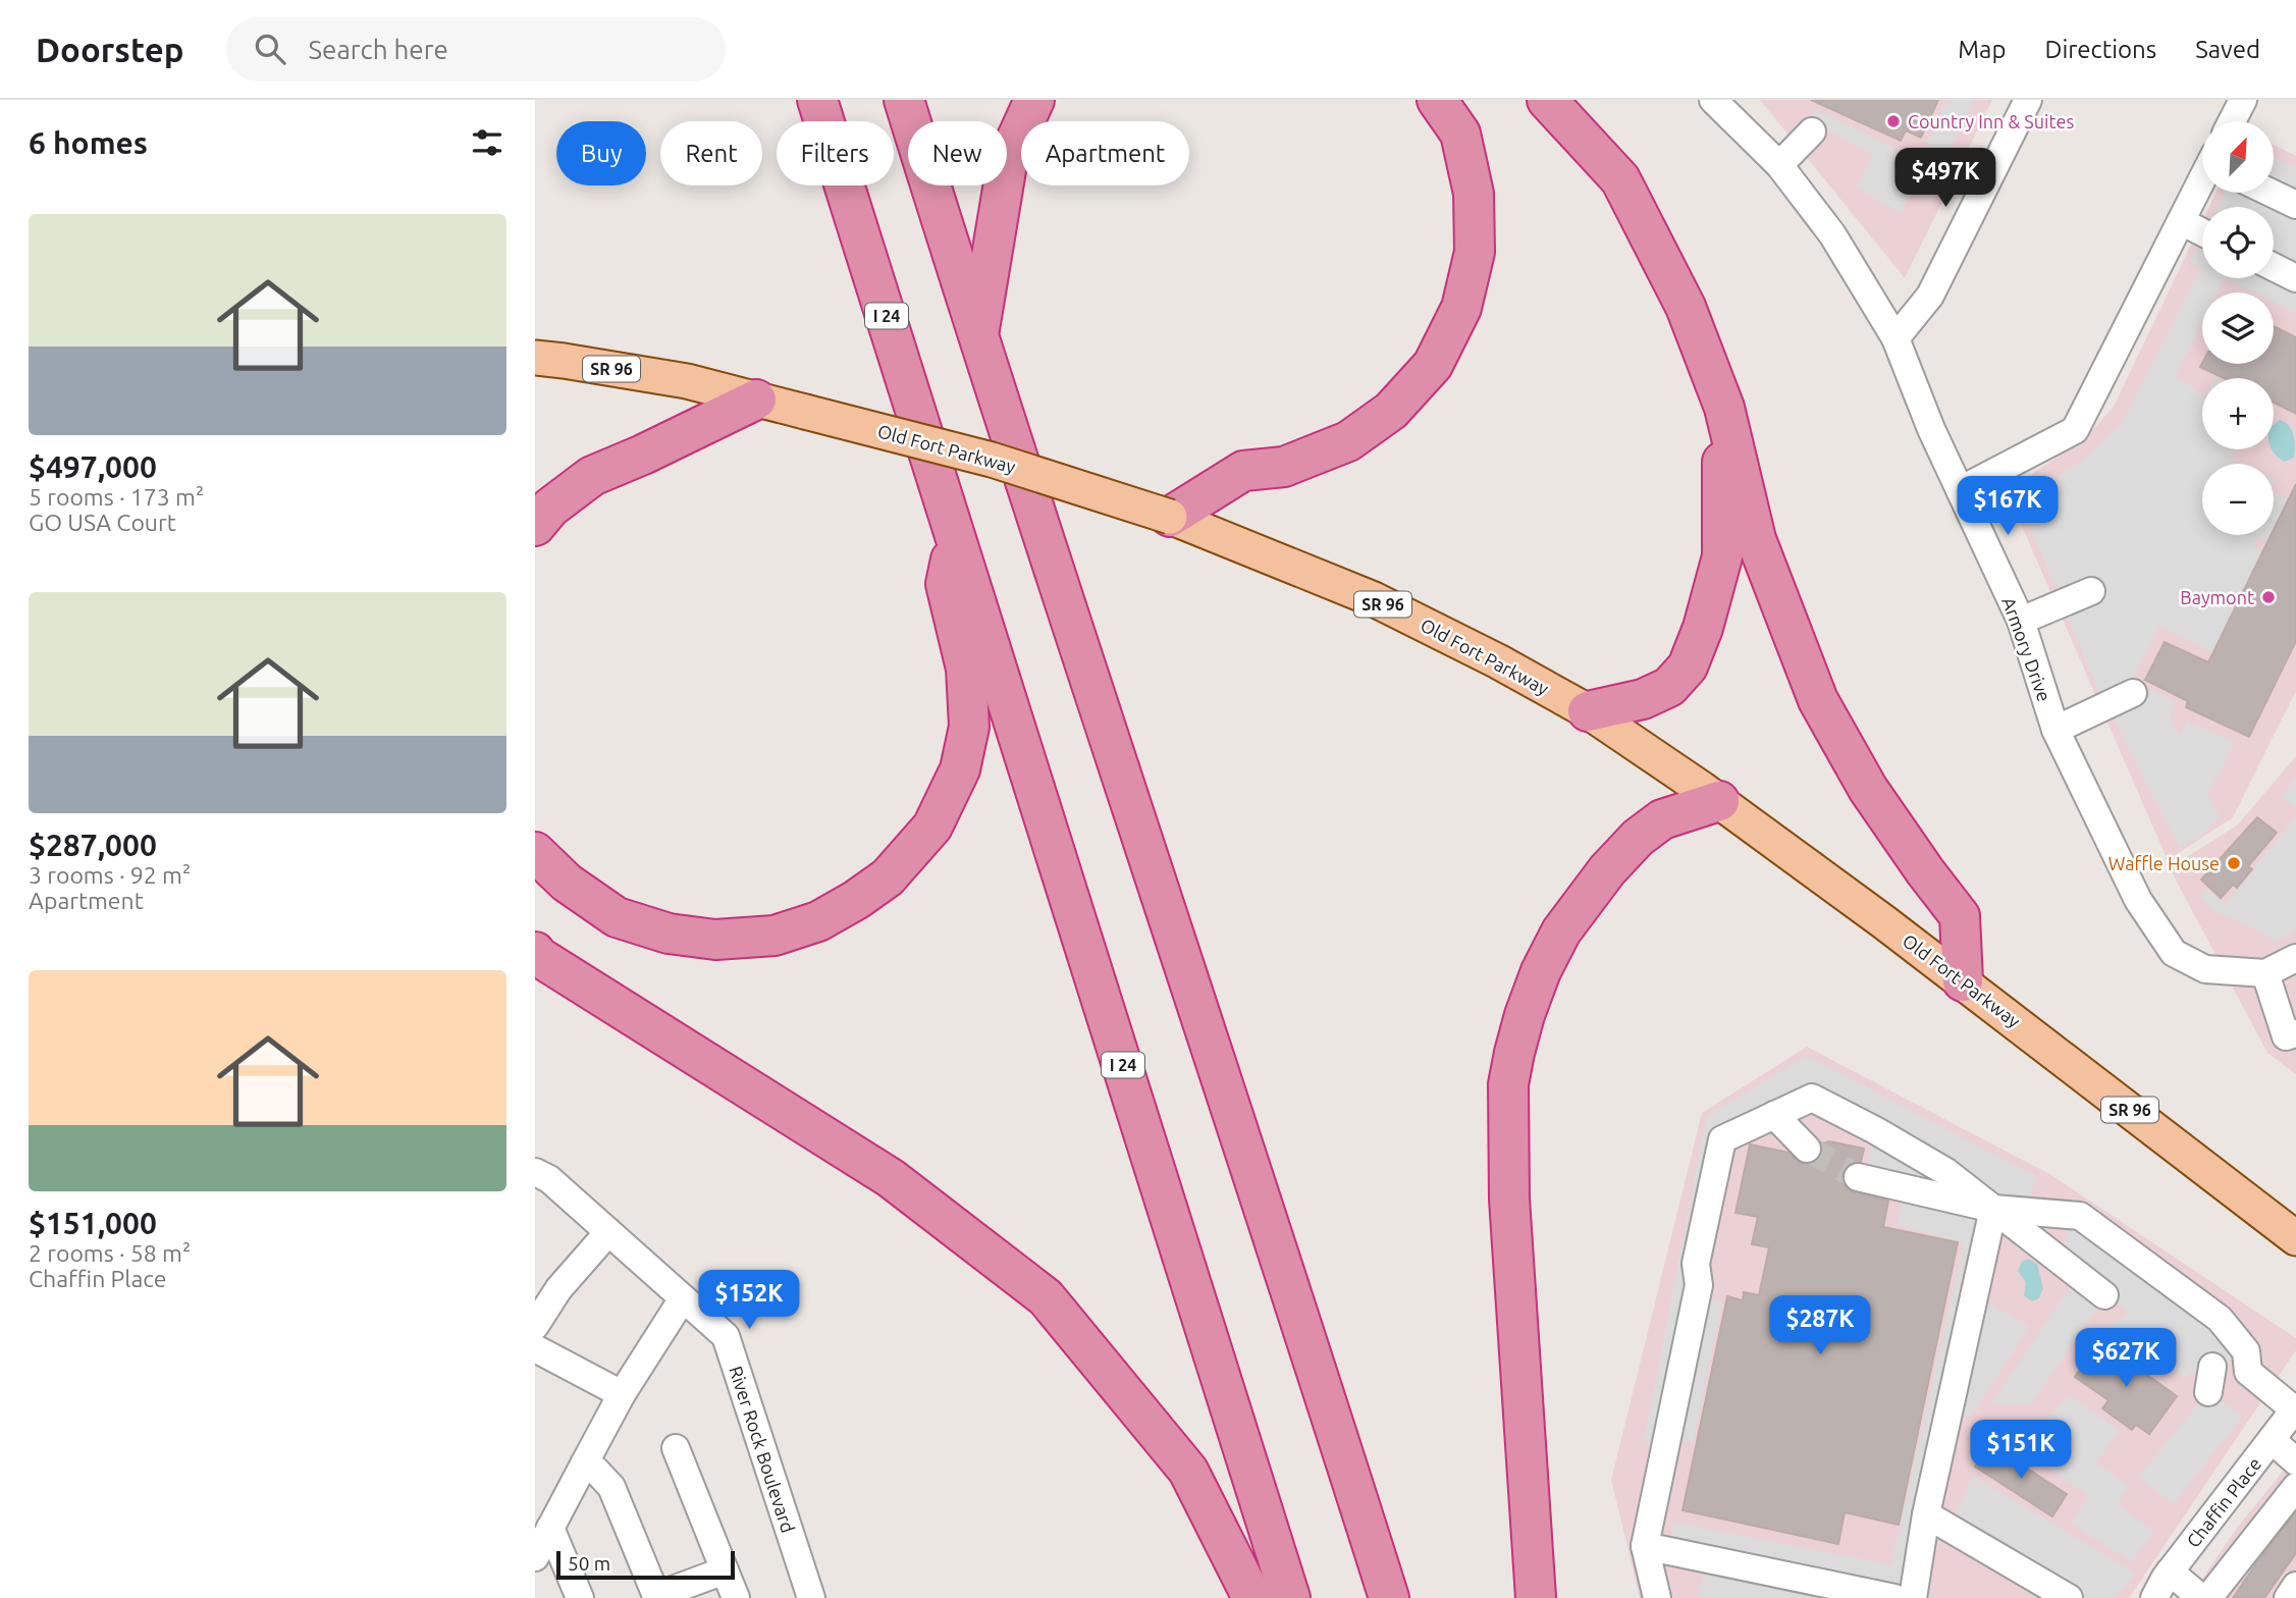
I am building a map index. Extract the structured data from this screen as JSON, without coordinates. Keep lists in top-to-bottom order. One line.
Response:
{"streets":{"highway":["I 24"],"main road":["SR 96","Old Fort Parkway"],"street":["Armory Drive","River Rock Boulevard","Chaffin Place"]},"places":["Country Inn & Suites","Baymont","Waffle House"],"scale_bar":"50 m","north":"top right","page":{"header":"Doorstep","search":"Search here","nav":["Map","Directions","Saved"],"heading":"6 homes","map_buttons":["+","−"],"chip":["Buy","Rent","Filters","New","Apartment"],"price":["$497K","$167K","$152K","$287K","$627K","$151K"],"list":[{"name":"$497,000","note":"5 rooms · 173 m² · GO USA Court"},{"name":"$287,000","note":"3 rooms · 92 m² · Apartment"},{"name":"$151,000","note":"2 rooms · 58 m² · Chaffin Place"}],"scale":"50 m"}}
